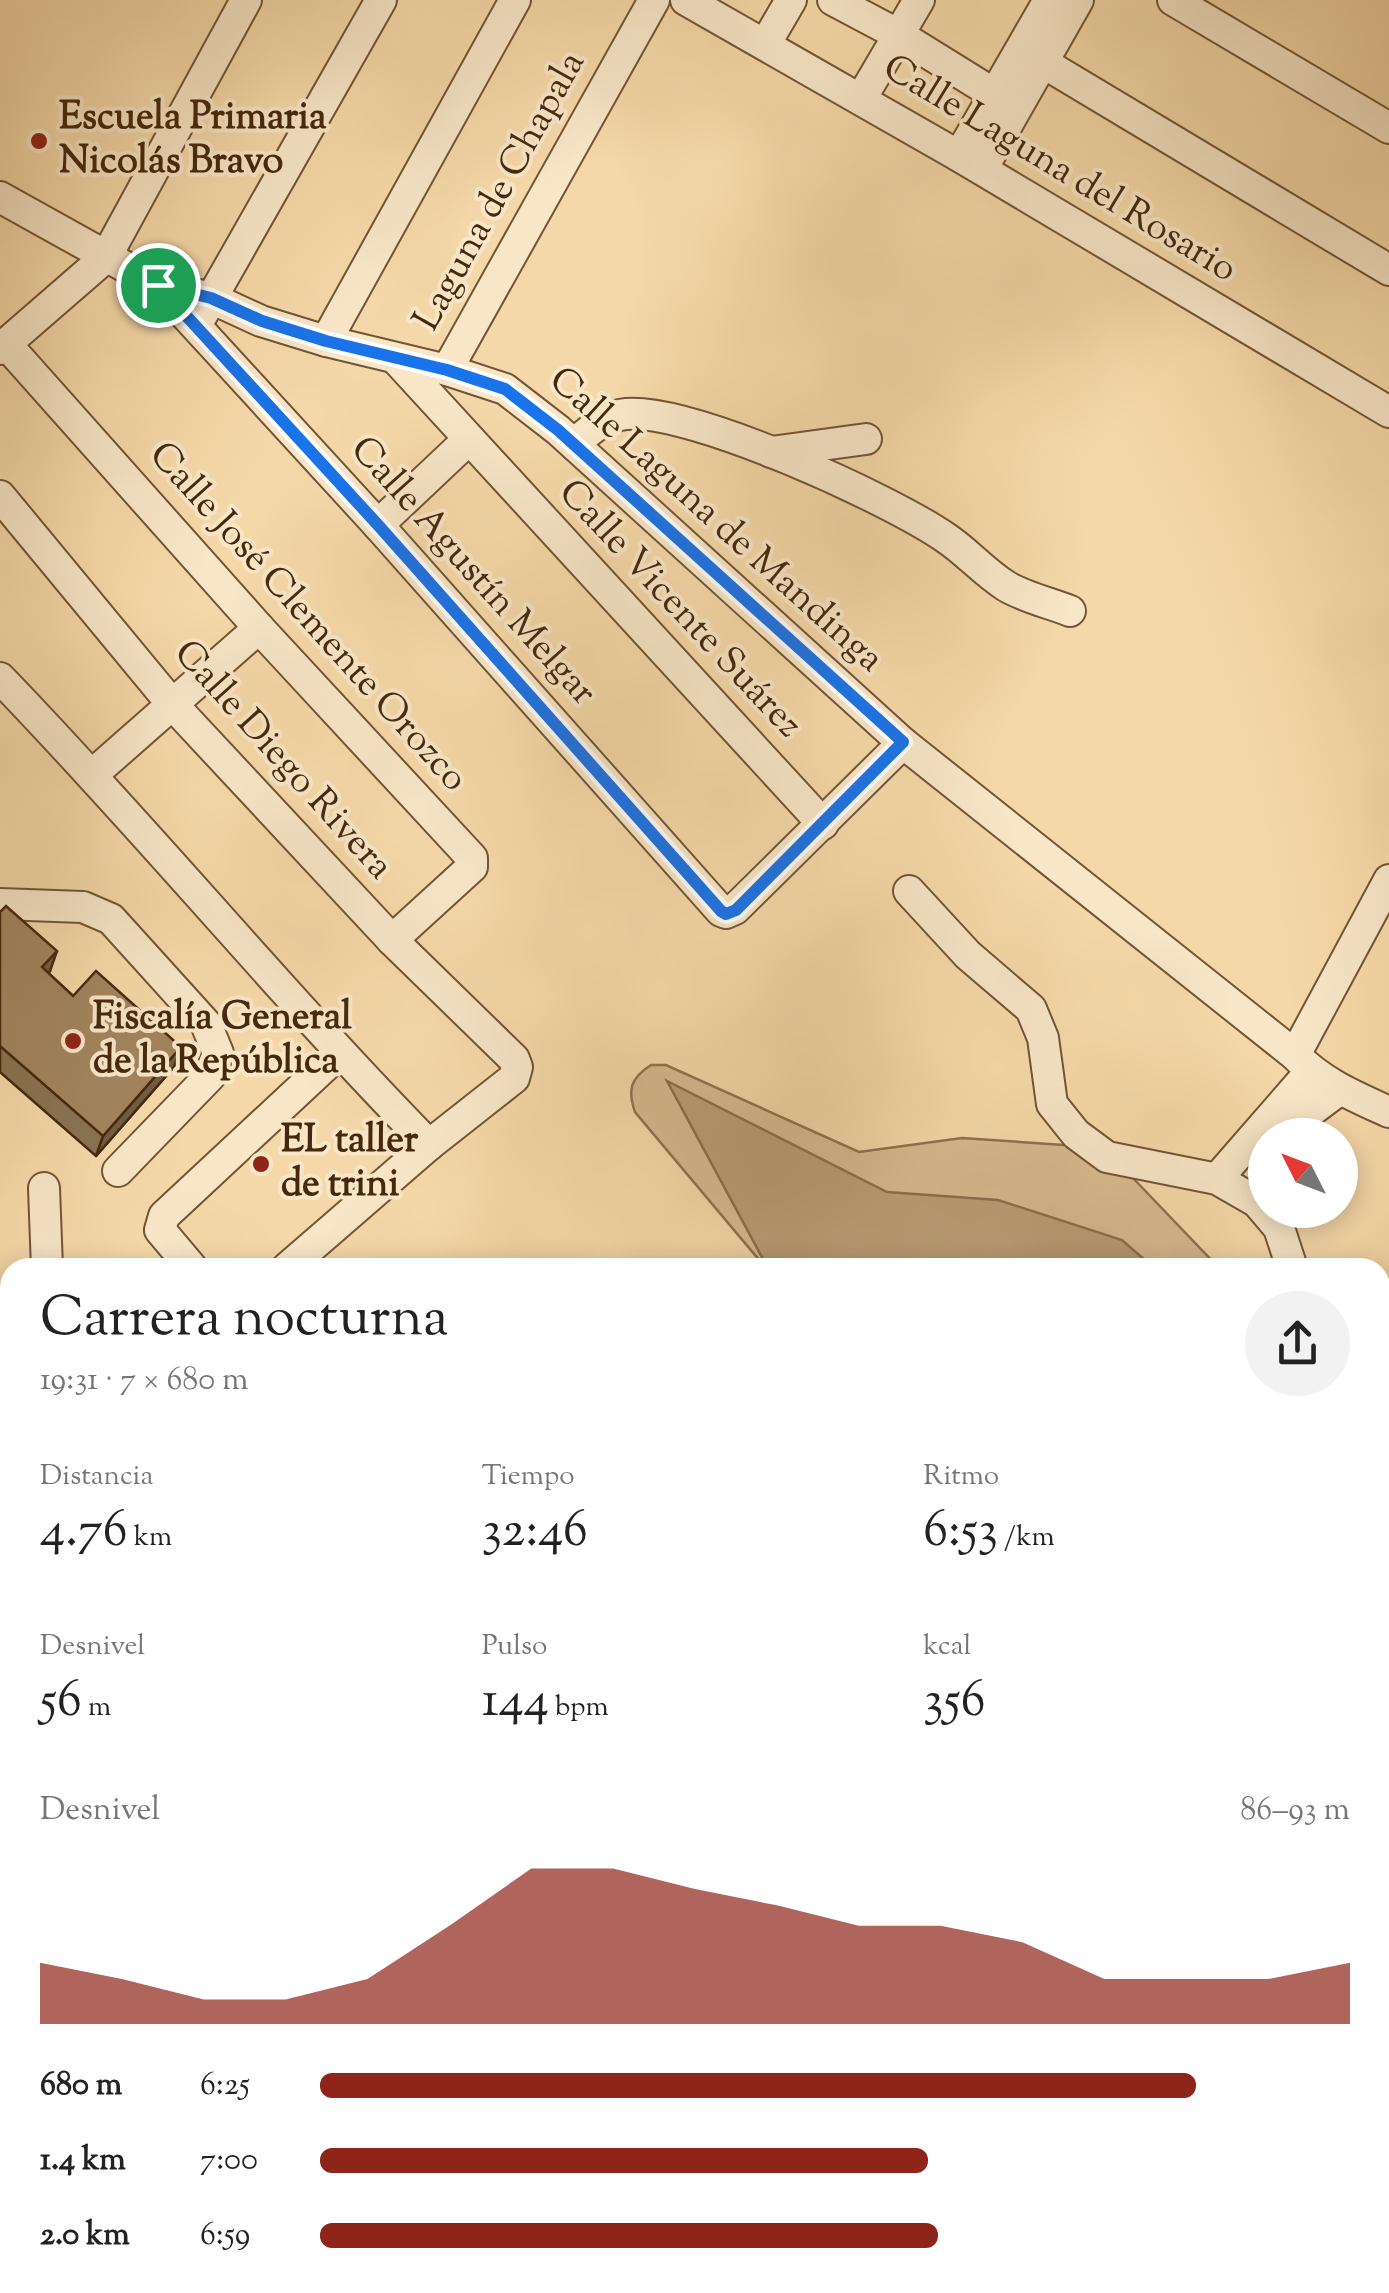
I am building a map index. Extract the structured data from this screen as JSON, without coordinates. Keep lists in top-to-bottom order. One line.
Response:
{"streets":{"street":["Calle Laguna del Rosario","Laguna de Chapala","Calle Laguna de Mandinga","Calle Agustín Melgar","Calle Vicente Suárez","Calle José Clemente Orozco","Calle Diego Rivera"]},"crossings":[["Laguna de Chapala","Calle Laguna de Mandinga"],["Calle Laguna de Mandinga","Calle Agustín Melgar"],["Calle Laguna de Mandinga","Calle Vicente Suárez"],["Calle Agustín Melgar","Calle Vicente Suárez"],["Calle José Clemente Orozco","Calle Diego Rivera"]],"places":["Escuela Primaria Nicolás Bravo","Fiscalía General de la República","EL taller de trini"],"north":"top left","page":{"heading":["Carrera nocturna","19:31 · 7 × 680 m"],"stats":[["Distancia","4.76 km"],["Tiempo","32:46"],["Ritmo","6:53 /km"],["Desnivel","56 m"],["Pulso","144 bpm"],["kcal","356"]],"chart":["Desnivel","86–93 m"],"list":[{"name":"680 m","note":"6:25"},{"name":"1.4 km","note":"7:00"},{"name":"2.0 km","note":"6:59"}]}}
